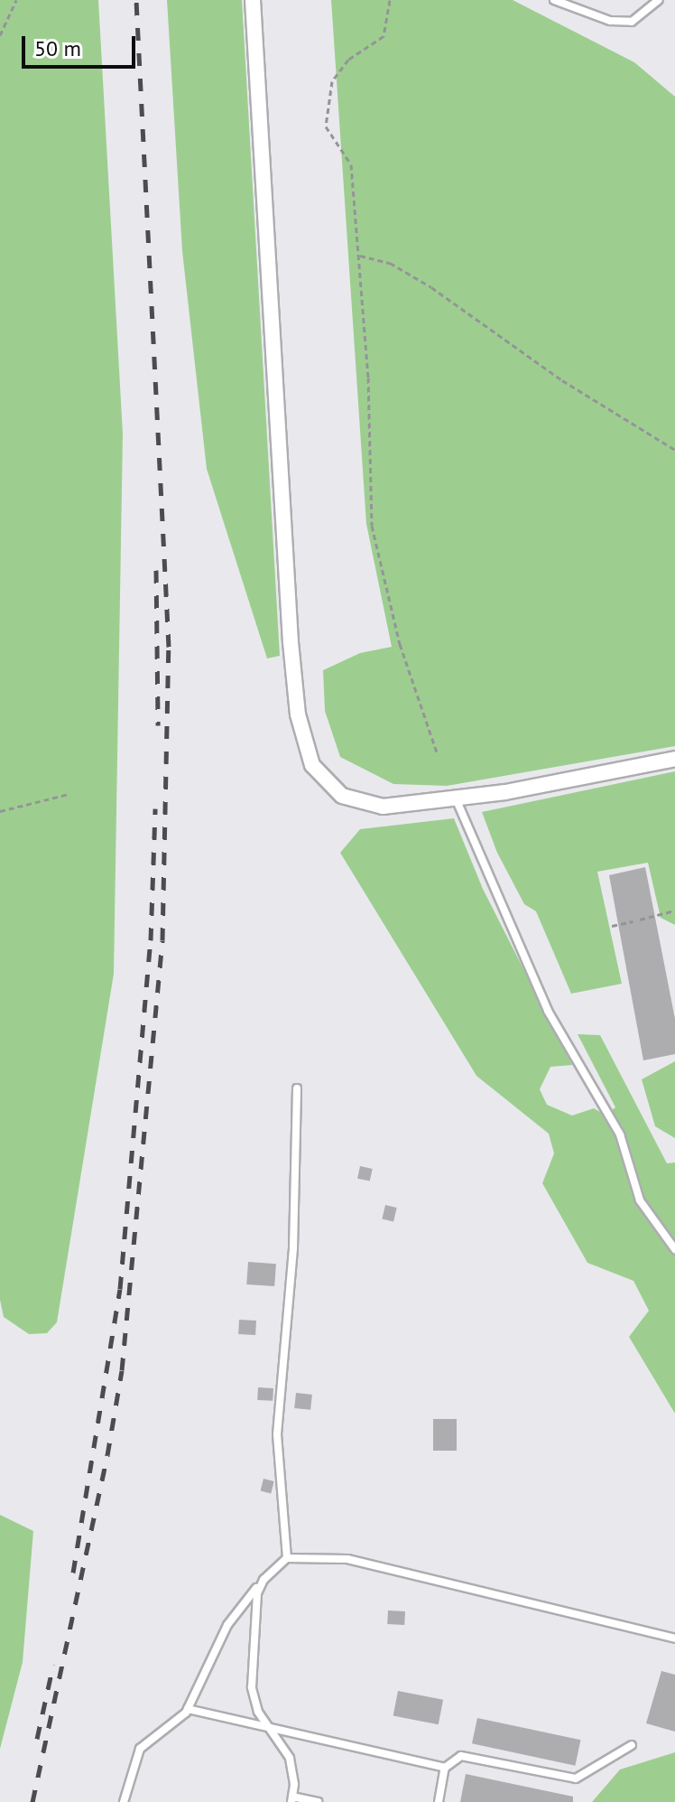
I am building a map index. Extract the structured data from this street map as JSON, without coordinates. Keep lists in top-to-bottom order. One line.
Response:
{"scale_bar":"50 m"}
